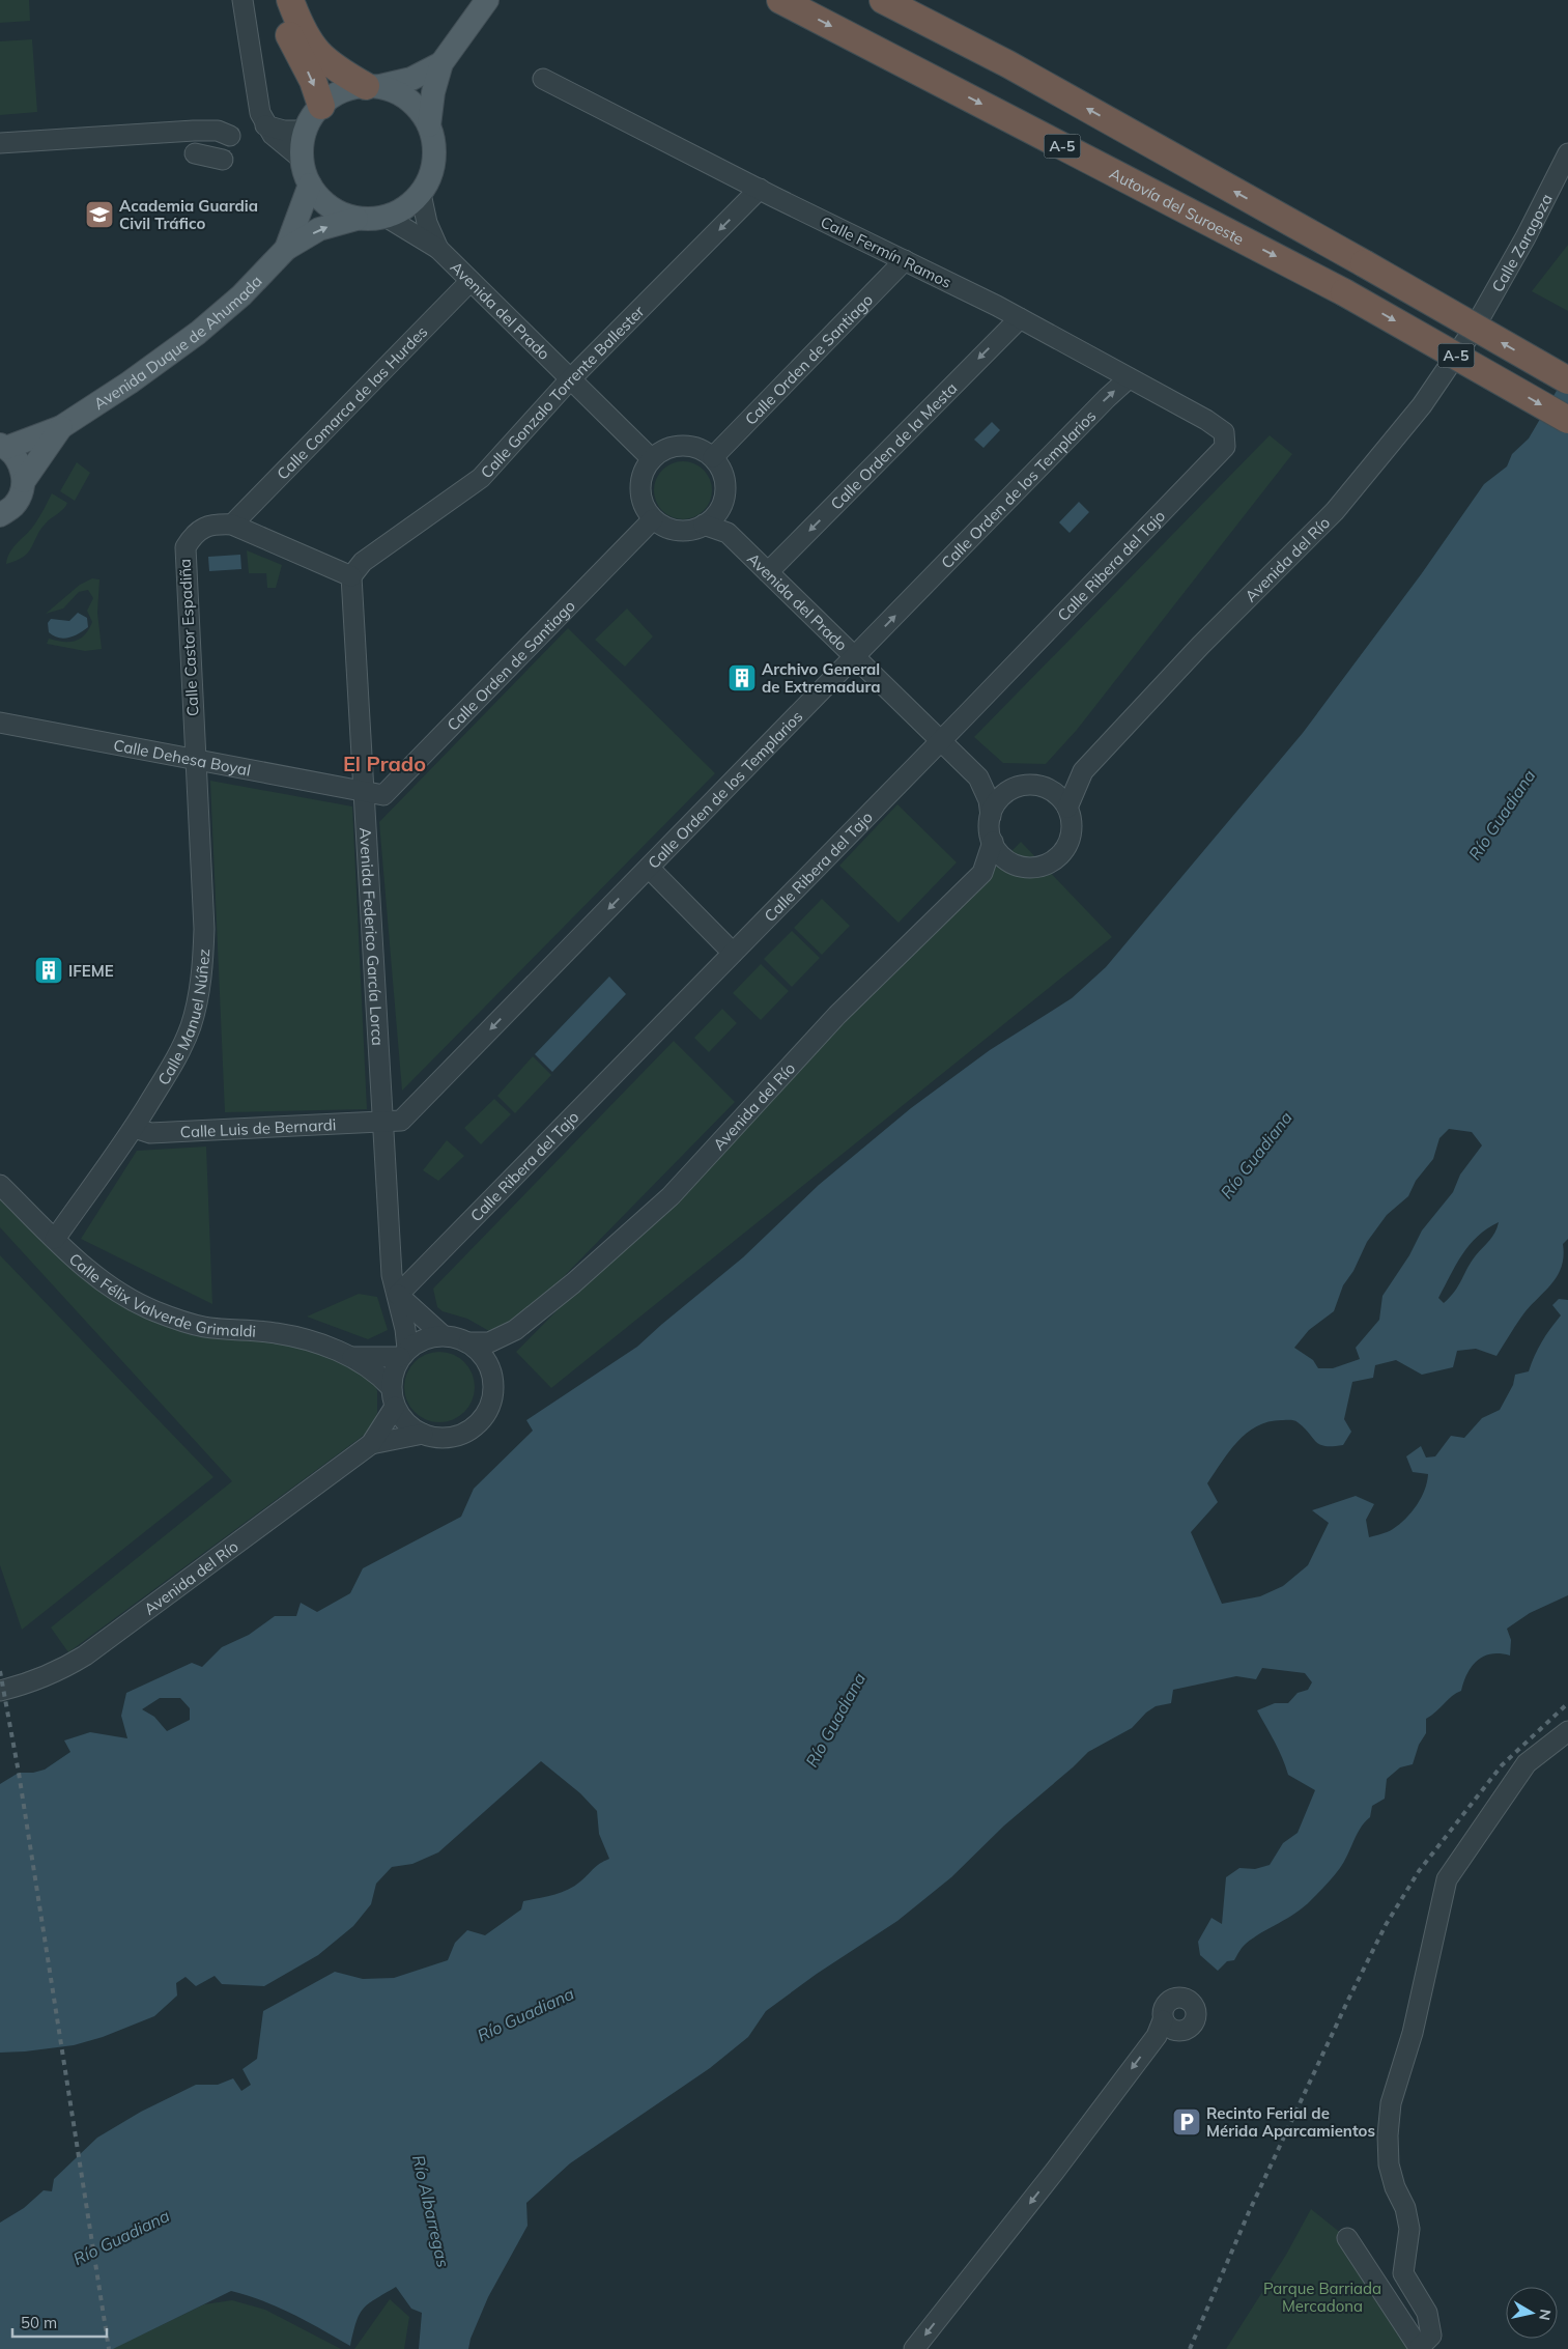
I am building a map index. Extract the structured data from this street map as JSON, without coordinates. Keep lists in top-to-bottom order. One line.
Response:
{"streets":{"highway":["A-5","Autovía del Suroeste"],"main road":["Avenida Duque de Ahumada"],"street":["Calle Zaragoza","Calle Fermín Ramos","Avenida del Prado","Calle Orden de Santiago","Calle Gonzalo Torrente Ballester","Calle Comarca de las Hurdes","Calle Orden de la Mesta","Calle Orden de los Templarios","Avenida del Río","Calle Ribera del Tajo","Calle Castor Espadiña","Calle Dehesa Boyal","Avenida Federico García Lorca","Calle Manuel Núñez","Calle Luis de Bernardi","Calle Félix Valverde Grimaldi"]},"crossings":[["Calle Zaragoza","Avenida del Río"],["Calle Fermín Ramos","Calle Orden de Santiago"],["Calle Fermín Ramos","Calle Gonzalo Torrente Ballester"],["Calle Fermín Ramos","Calle Orden de la Mesta"],["Calle Fermín Ramos","Calle Orden de los Templarios"],["Calle Fermín Ramos","Calle Ribera del Tajo"],["Avenida del Prado","Avenida Duque de Ahumada"],["Avenida del Prado","Calle Orden de Santiago"],["Avenida del Prado","Calle Gonzalo Torrente Ballester"],["Avenida del Prado","Calle Comarca de las Hurdes"],["Avenida del Prado","Calle Orden de la Mesta"],["Avenida del Prado","Calle Orden de los Templarios"],["Avenida del Prado","Avenida del Río"],["Avenida del Prado","Calle Ribera del Tajo"],["Calle Orden de Santiago","Calle Dehesa Boyal"],["Calle Orden de Santiago","Avenida Federico García Lorca"],["Calle Gonzalo Torrente Ballester","Calle Castor Espadiña"],["Calle Gonzalo Torrente Ballester","Avenida Federico García Lorca"],["Calle Comarca de las Hurdes","Calle Castor Espadiña"],["Calle Orden de los Templarios","Avenida Federico García Lorca"],["Calle Orden de los Templarios","Calle Luis de Bernardi"],["Avenida del Río","Avenida Federico García Lorca"],["Avenida del Río","Calle Félix Valverde Grimaldi"],["Calle Ribera del Tajo","Avenida Federico García Lorca"],["Calle Castor Espadiña","Calle Dehesa Boyal"],["Calle Castor Espadiña","Avenida Federico García Lorca"],["Calle Castor Espadiña","Calle Manuel Núñez"],["Calle Dehesa Boyal","Avenida Federico García Lorca"],["Calle Dehesa Boyal","Calle Manuel Núñez"],["Avenida Federico García Lorca","Calle Luis de Bernardi"],["Avenida Federico García Lorca","Calle Félix Valverde Grimaldi"],["Calle Manuel Núñez","Calle Luis de Bernardi"],["Calle Manuel Núñez","Calle Félix Valverde Grimaldi"]],"one_way":["Calle Gonzalo Torrente Ballester","Calle Orden de la Mesta"],"districts":["El Prado"],"water":["Río Guadiana","Río Albarregas"],"parks":["Parque Barriada Mercadona"],"places":{"school or university":["Academia Guardia Civil Tráfico"],"building":["Archivo General de Extremadura","IFEME"],"parking":["Recinto Ferial de Mérida Aparcamientos"]},"scale_bar":"50 m","north":"right"}
